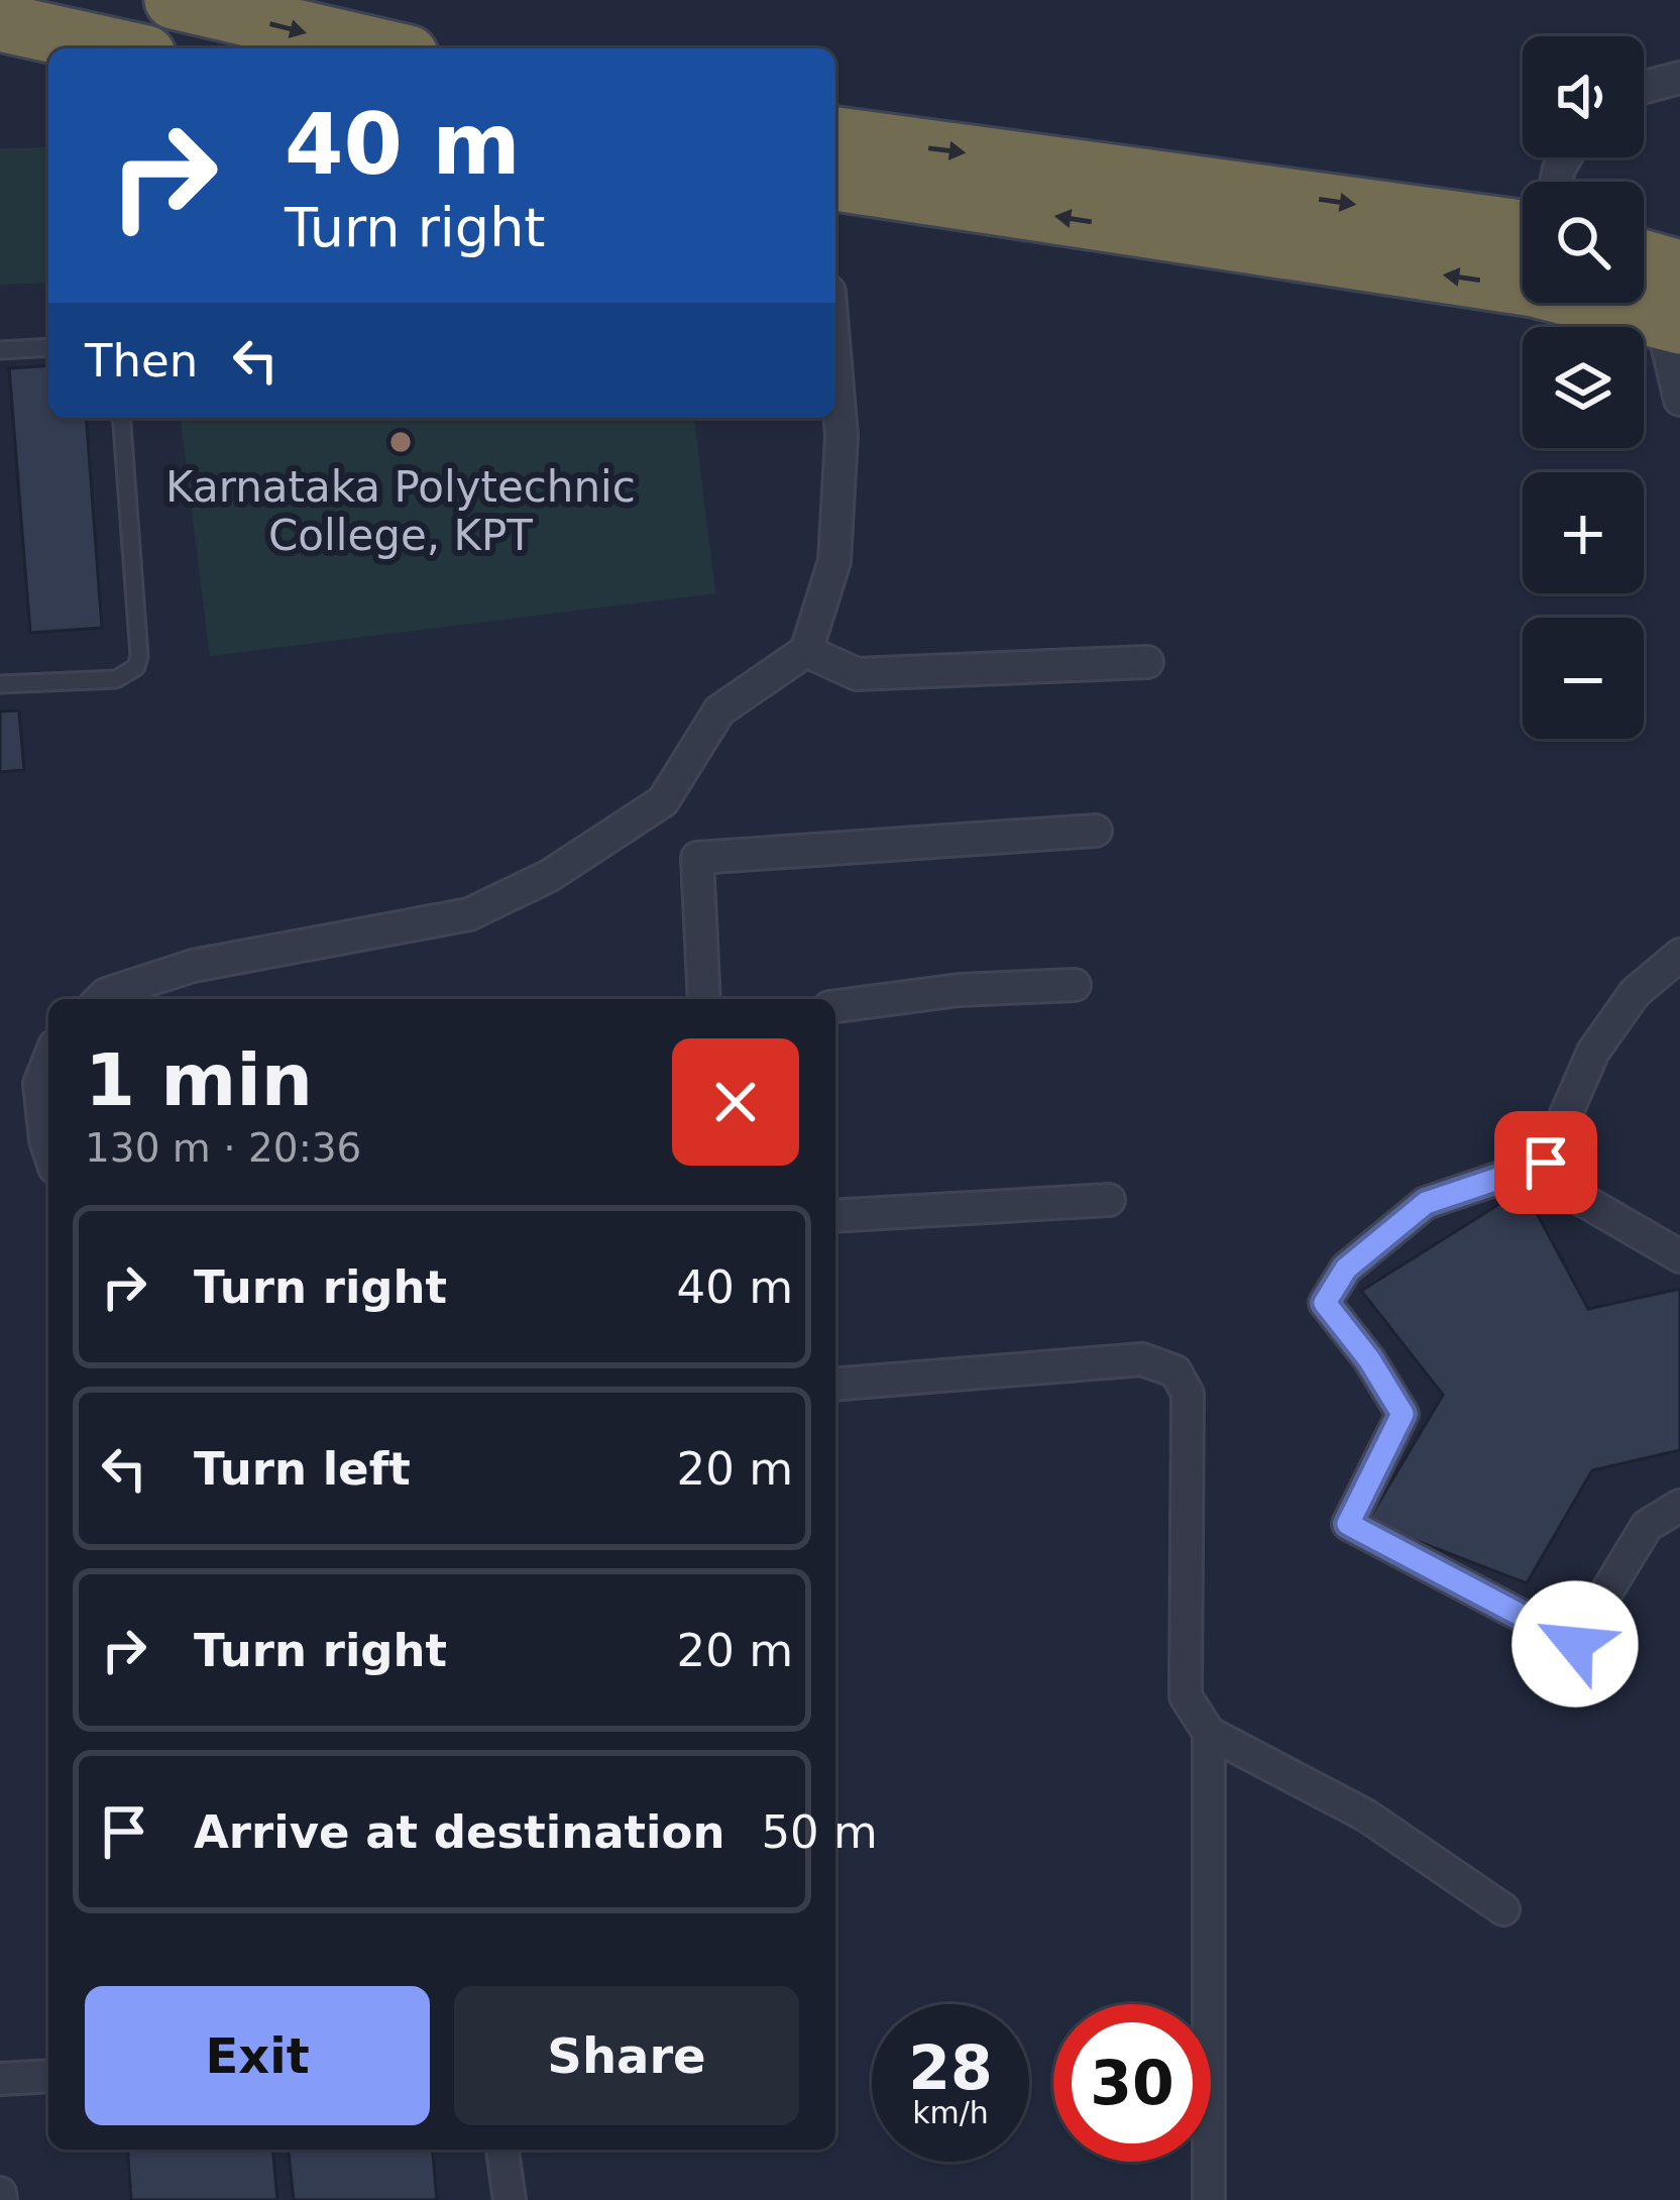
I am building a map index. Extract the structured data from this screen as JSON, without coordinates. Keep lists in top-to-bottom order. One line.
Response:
{"places":["Karnataka Polytechnic College, KPT"],"page":{"map_buttons":["+","−"],"turn":["40 m","Turn right"],"then":"Then","heading":["1 min","130 m · 20:36"],"list":[{"name":"Turn right","value":"40 m"},{"name":"Turn left","value":"20 m"},{"name":"Turn right","value":"20 m"},{"name":"Arrive at destination","value":"50 m"}],"buttons":["Exit","Share"],"speed":"28 km/h","limit":"30"}}
